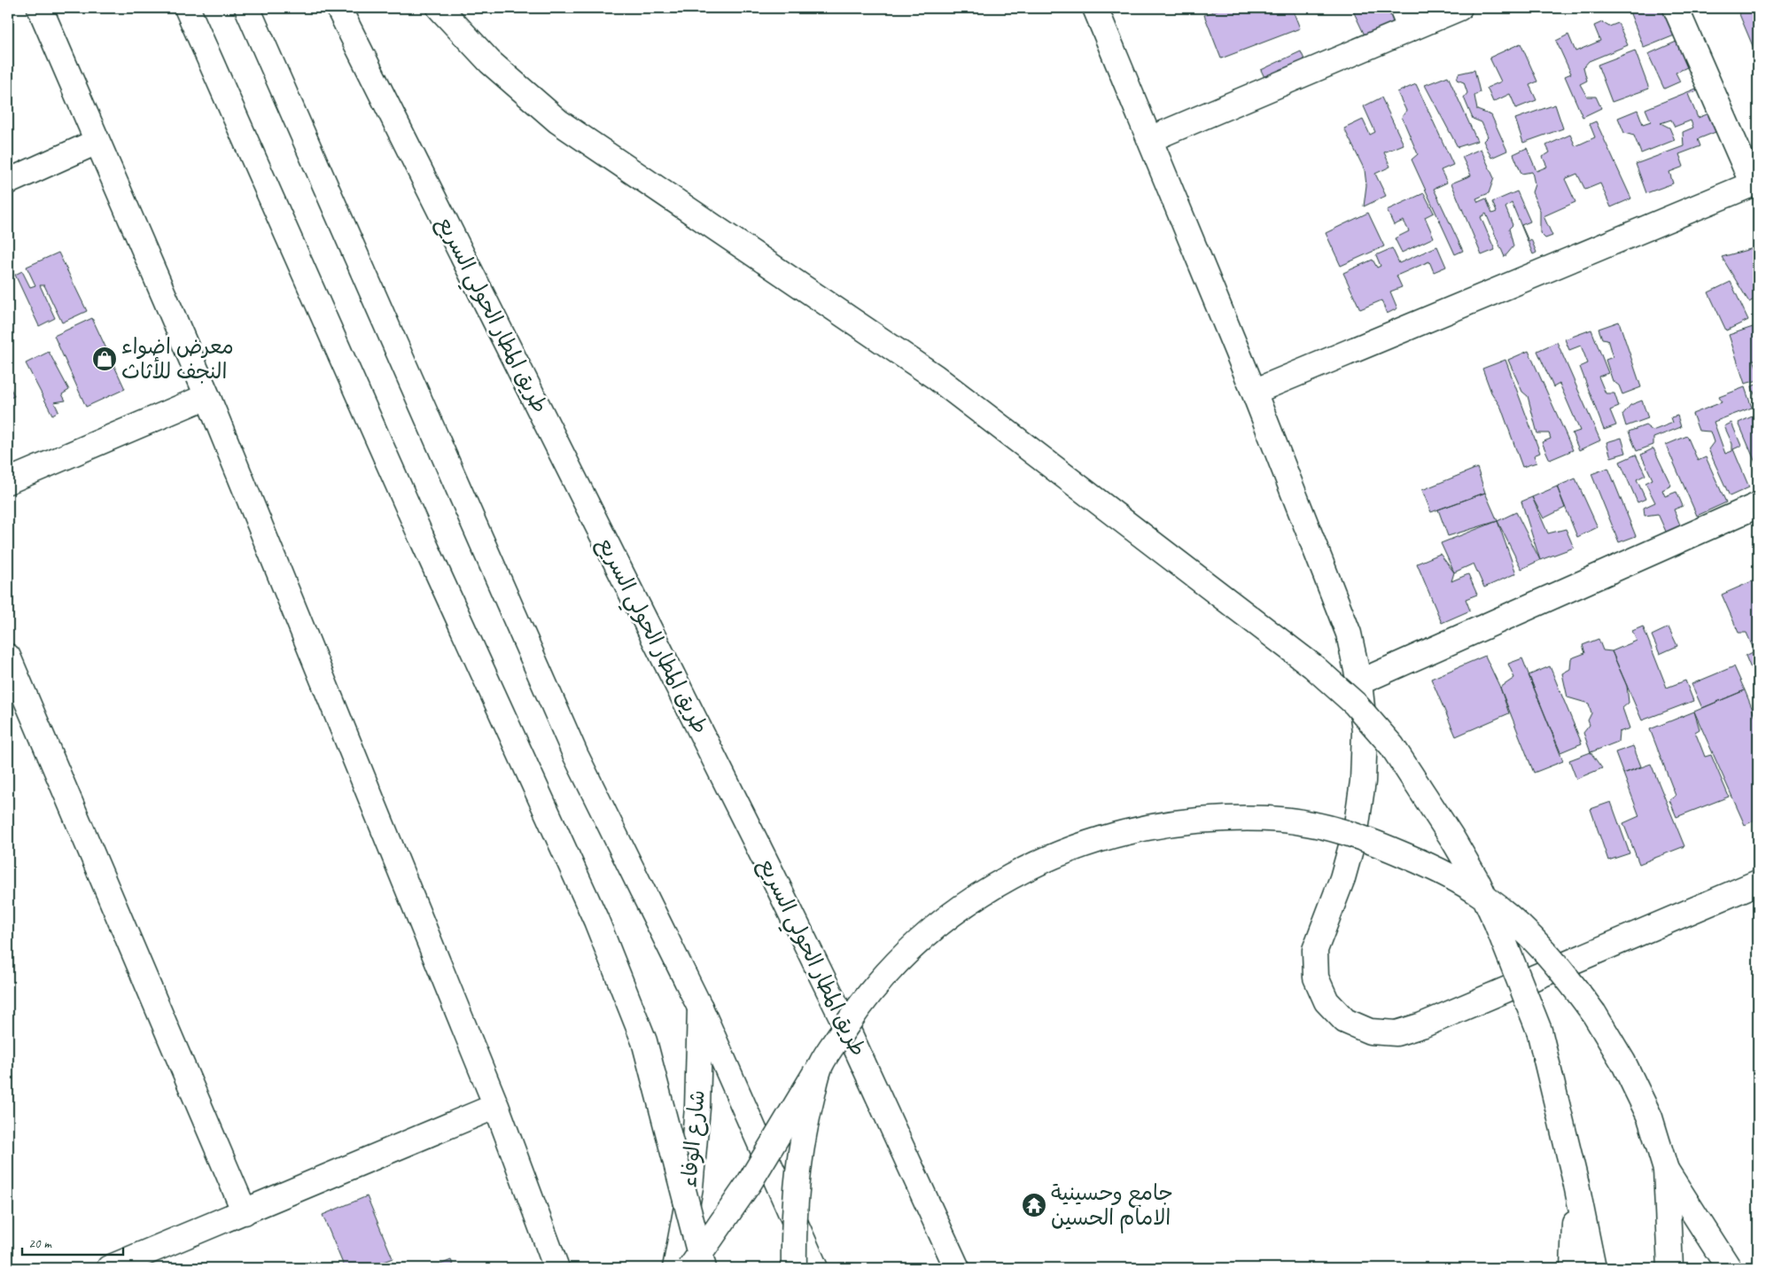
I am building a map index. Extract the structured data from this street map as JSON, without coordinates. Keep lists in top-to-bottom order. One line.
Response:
{"streets":{"main road":["طريق المطار الحولي السريع","شارع الوفاء"]},"places":{"shop":["معرض اضواء النجف للأثاث"],"temple":["جامع وحسينية الامام الحسين"]},"scale_bar":"20 m"}
